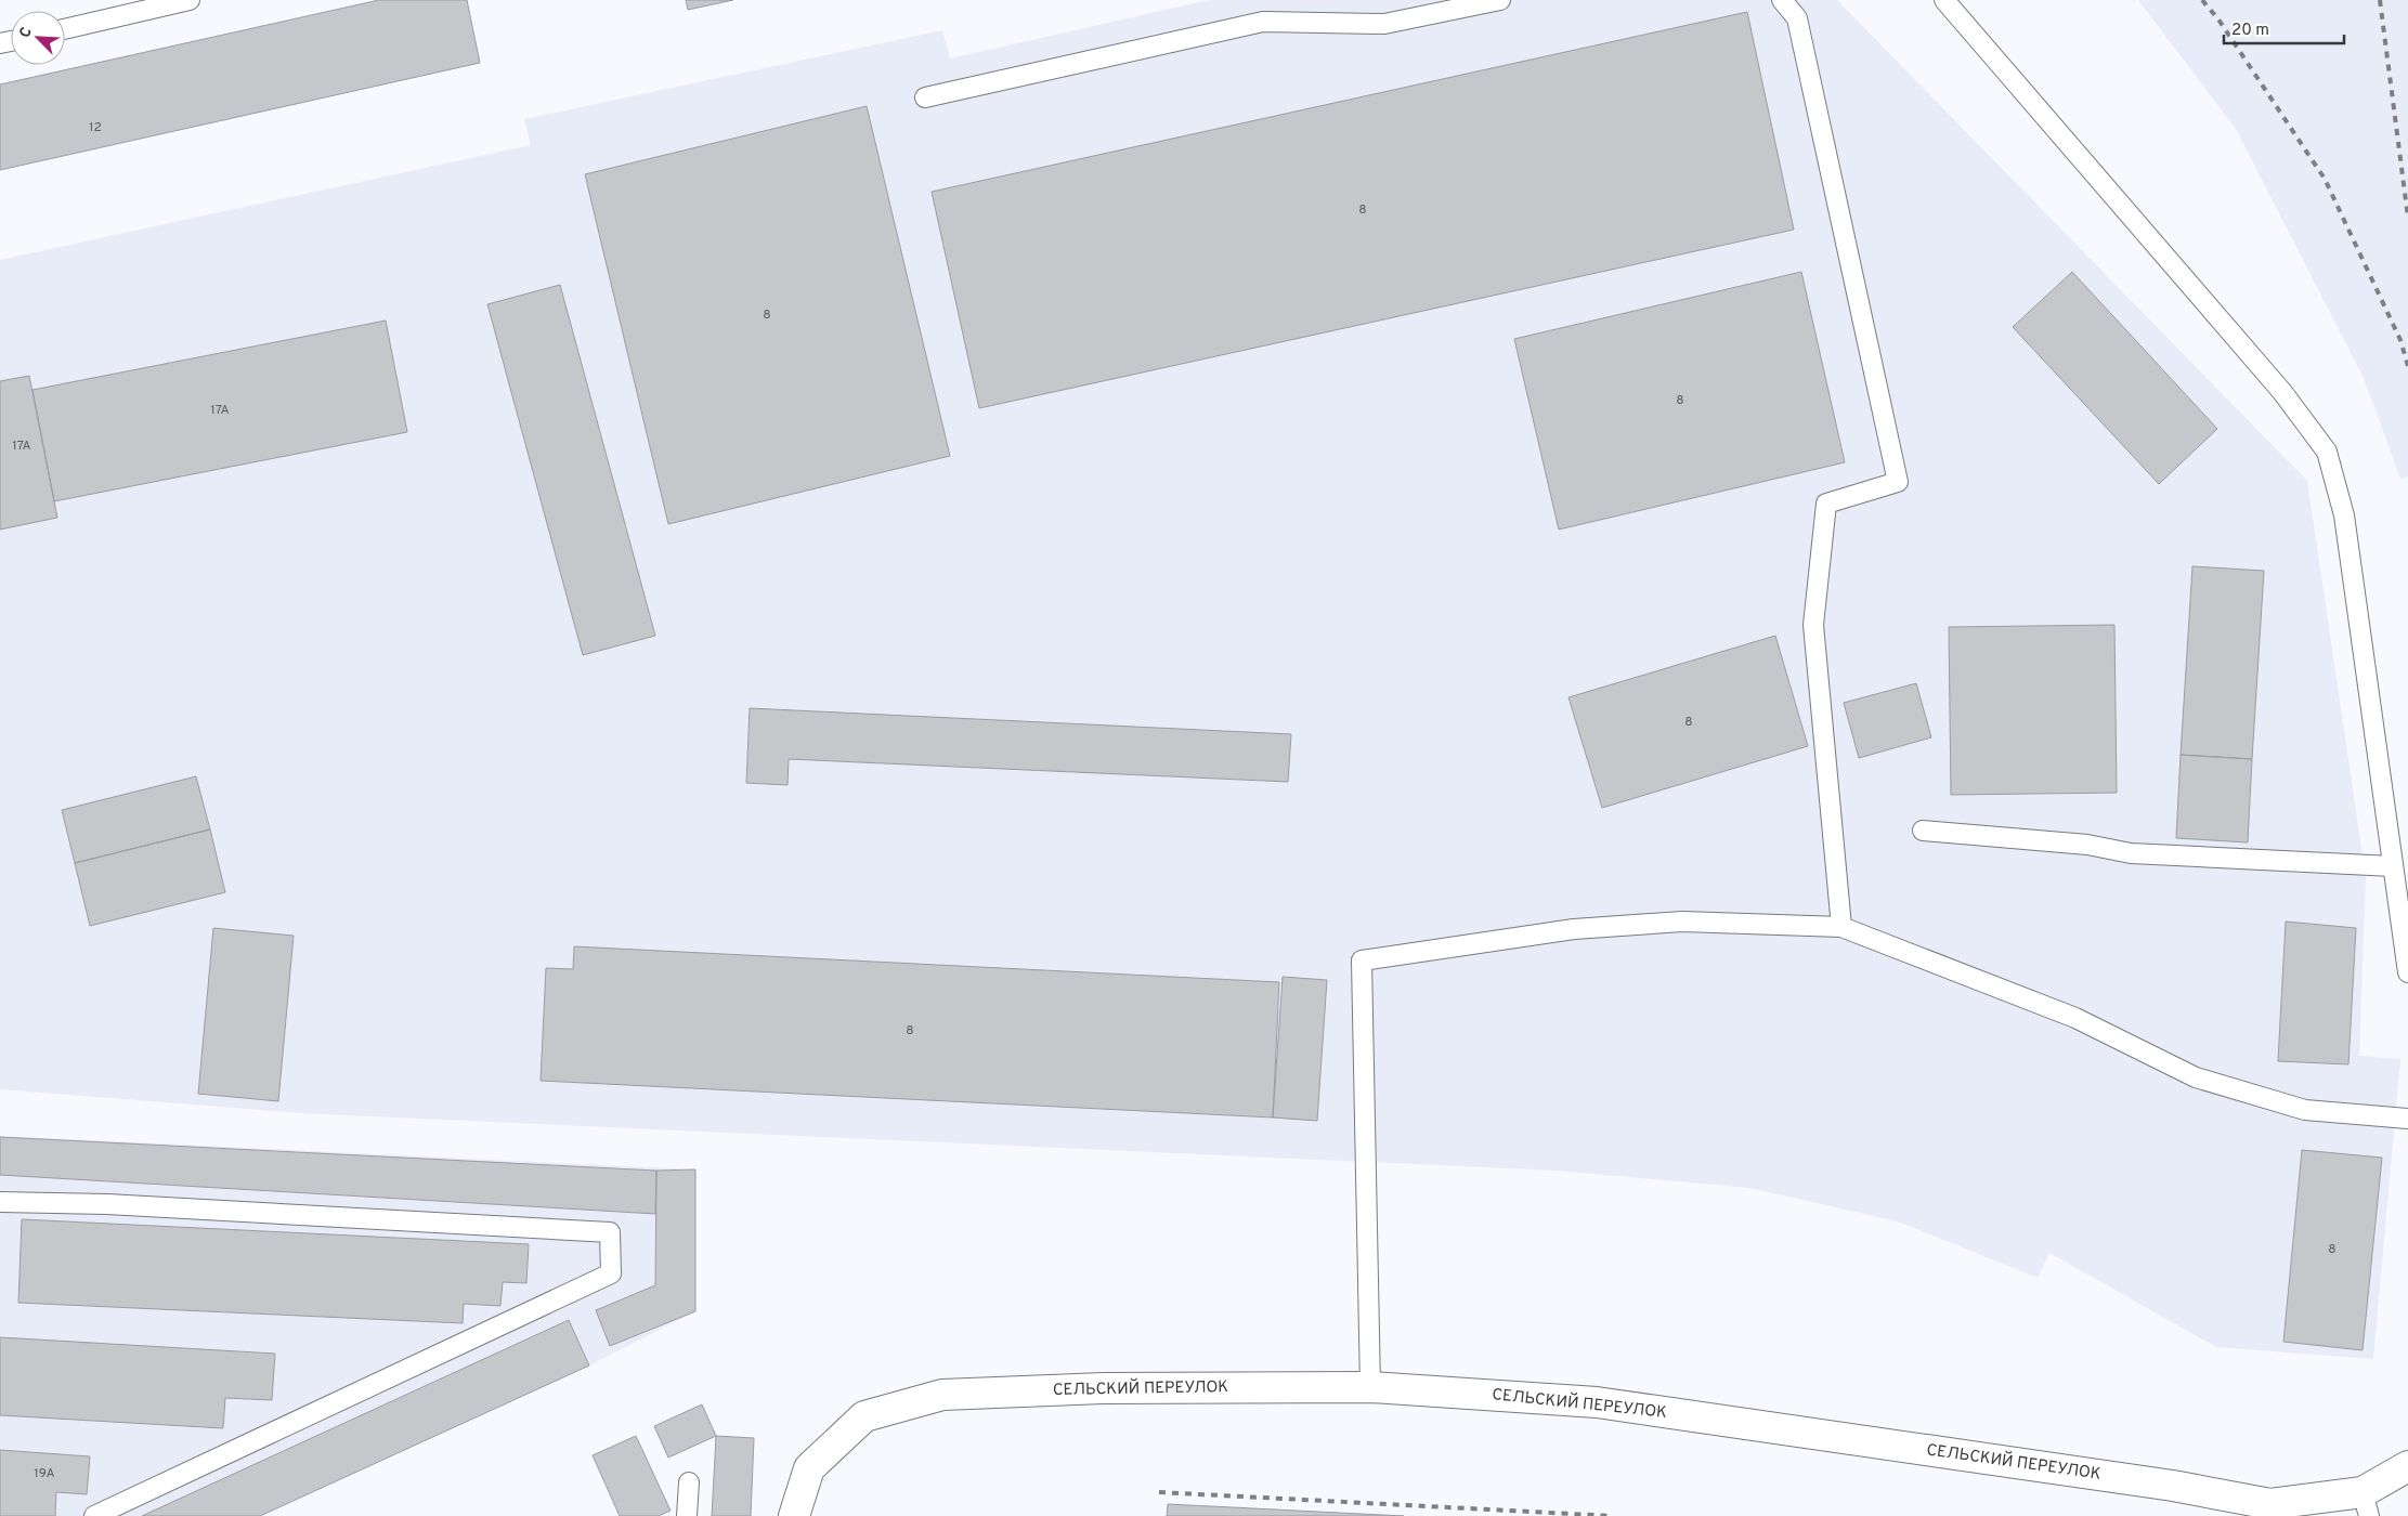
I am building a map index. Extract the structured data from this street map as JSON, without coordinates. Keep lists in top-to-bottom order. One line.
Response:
{"streets":{"street":["СЕЛЬСКИЙ ПЕРЕУЛОК"]},"house_numbers":["12","8","8","8","17А","17А","8","8","8","19А"],"scale_bar":"20 m","north":"top left"}
